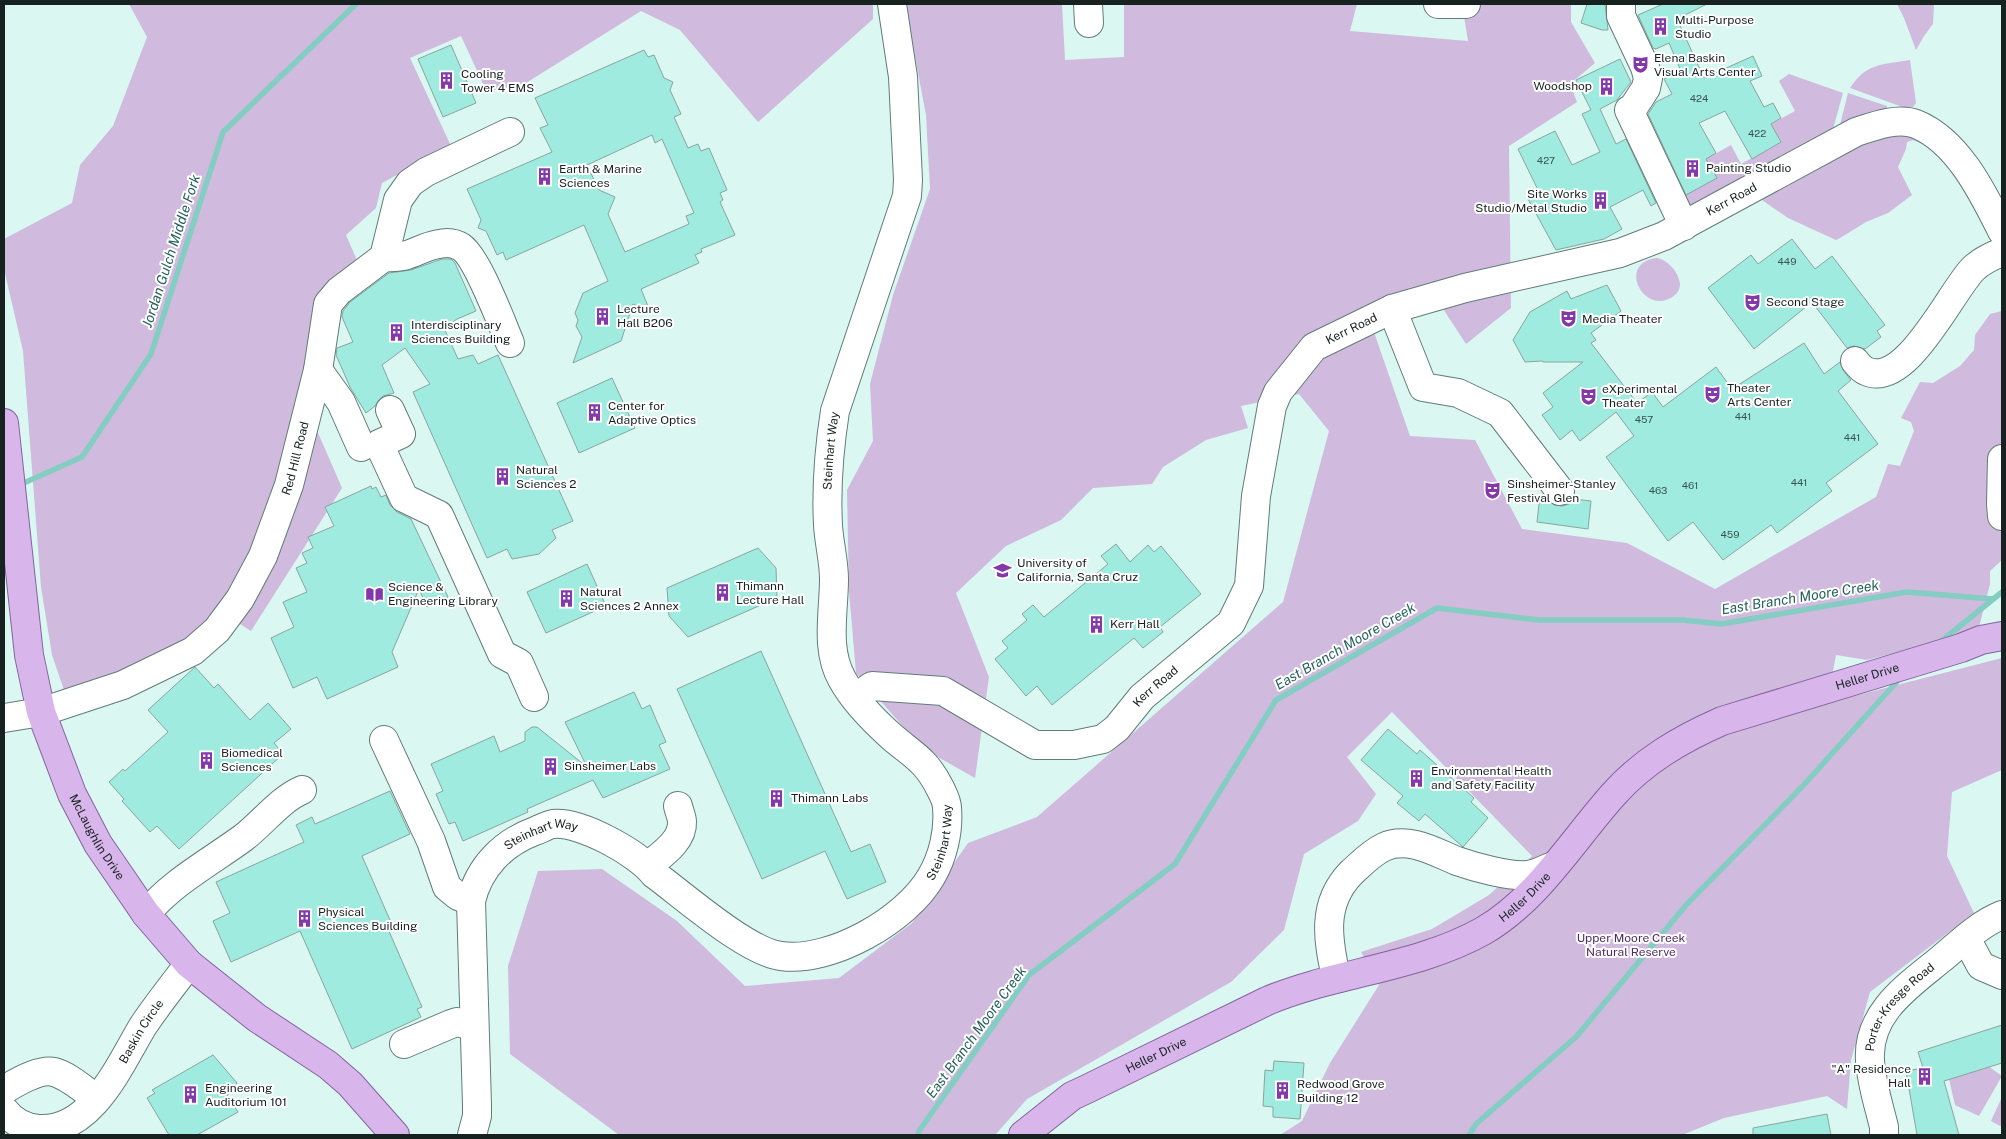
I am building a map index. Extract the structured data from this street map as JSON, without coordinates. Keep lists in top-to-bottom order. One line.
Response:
{"streets":{"main road":["Heller Drive","McLaughlin Drive"],"street":["Kerr Road","Steinhart Way","Red Hill Road","Porter-Kresge Road","Baskin Circle"]},"crossings":[["Kerr Road","Steinhart Way"],["Red Hill Road","McLaughlin Drive"],["McLaughlin Drive","Baskin Circle"]],"water":["Jordan Gulch Middle Fork","East Branch Moore Creek"],"parks":["Upper Moore Creek Natural Reserve"],"places":{"building":["Multi-Purpose Studio","Cooling Tower 4 EMS","Woodshop","Painting Studio","Earth & Marine Sciences","Site Works Studio/Metal Studio","Lecture Hall B206","Interdisciplinary Sciences Building","Center for Adaptive Optics","Natural Sciences 2","Thimann Lecture Hall","Natural Sciences 2 Annex","Kerr Hall","Biomedical Sciences","Sinsheimer Labs","Environmental Health and Safety Facility","Thimann Labs","Physical Sciences Building","\"A\" Residence Hall","Redwood Grove Building 12","Engineering Auditorium 101"],"theatre":["Elena Baskin Visual Arts Center","Second Stage","Media Theater","Theater Arts Center","eXperimental Theater","Sinsheimer-Stanley Festival Glen"],"school or university":["University of California, Santa Cruz"],"library":["Science & Engineering Library"]},"house_numbers":["424","422","427","449","441","457","441","441","461","463","459"]}
